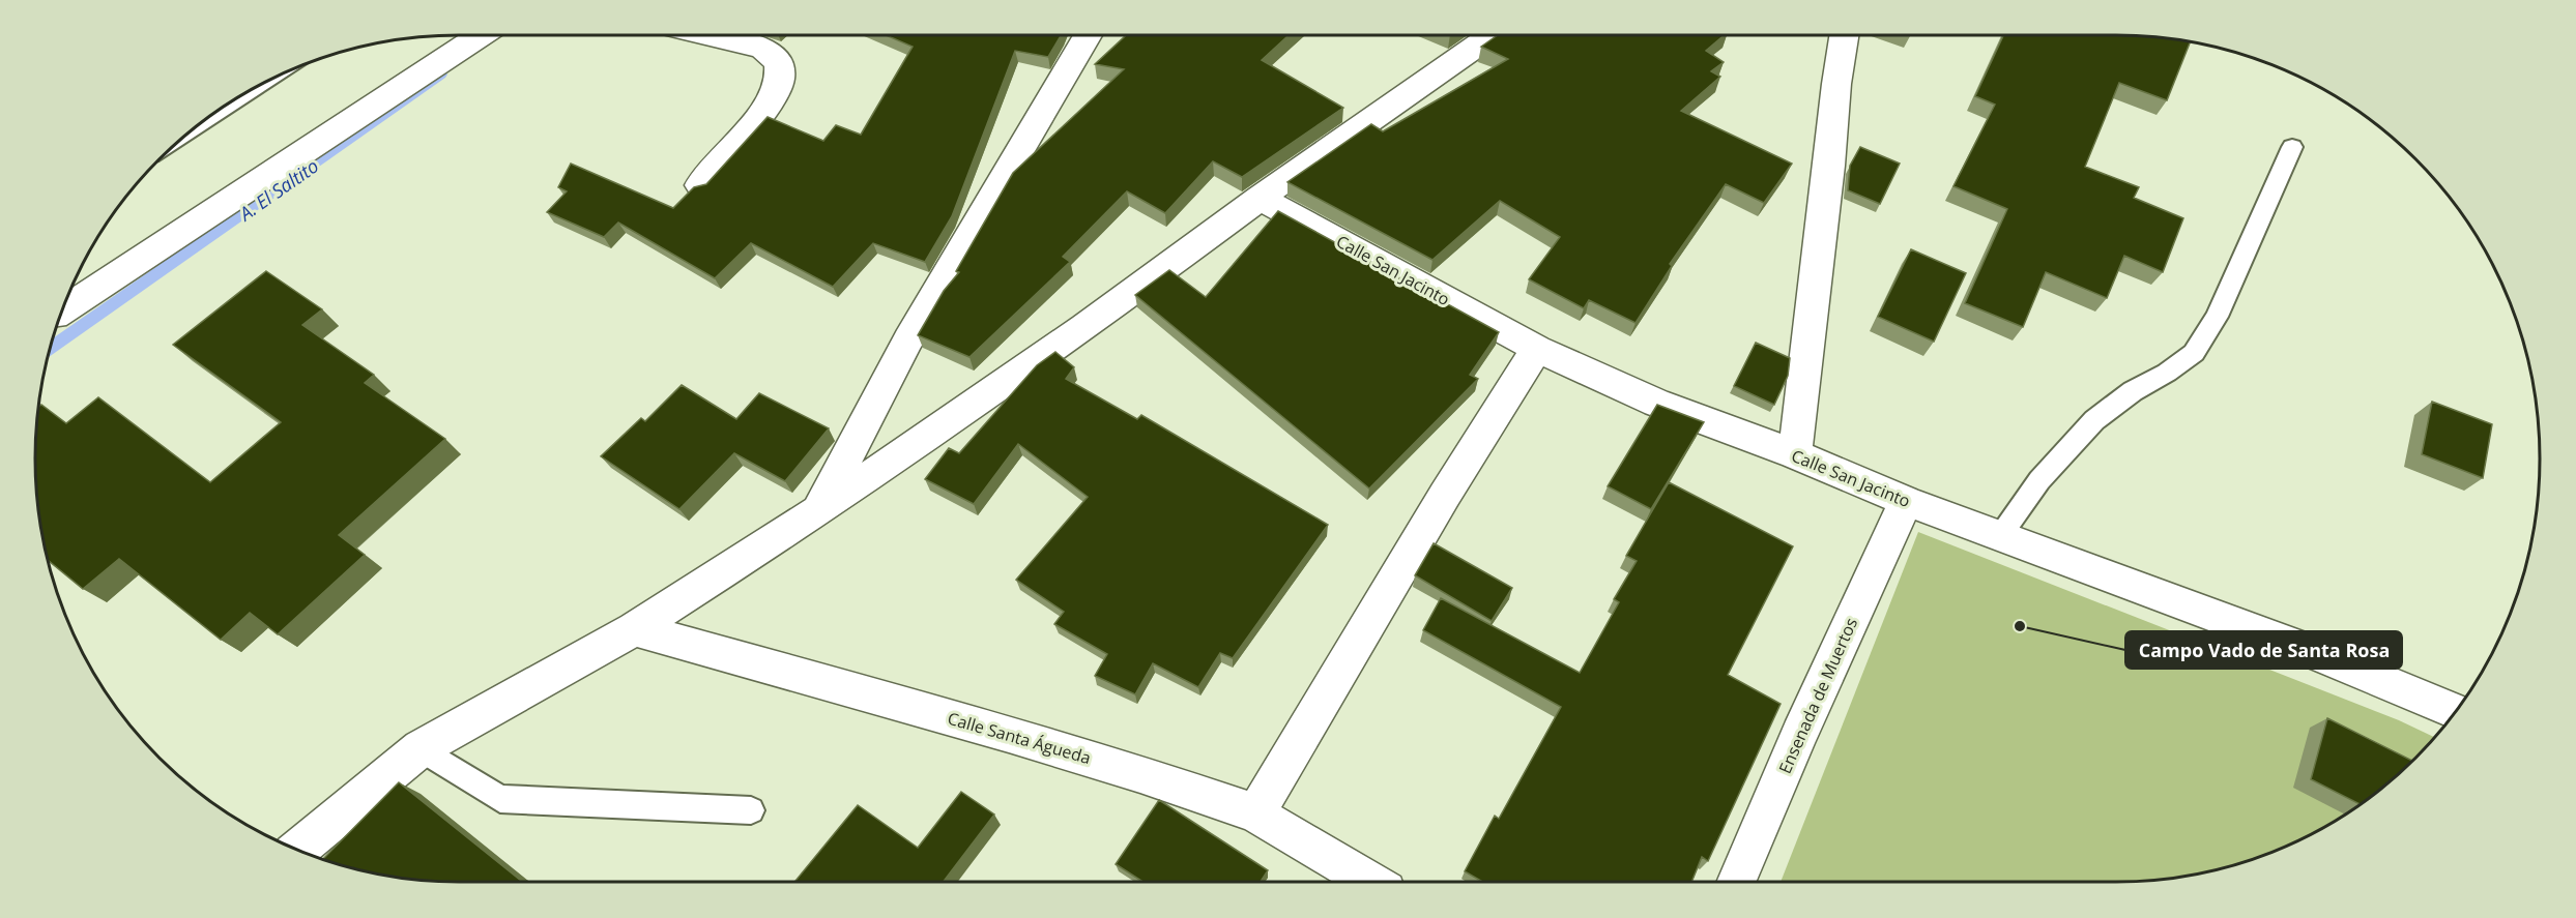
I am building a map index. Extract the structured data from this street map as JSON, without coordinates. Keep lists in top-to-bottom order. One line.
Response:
{"streets":{"street":["Calle San Jacinto","Ensenada de Muertos","Calle Santa Águeda"]},"crossings":[["Calle San Jacinto","Ensenada de Muertos"]],"water":["A. El Saltito"],"places":["Campo Vado de Santa Rosa"]}
